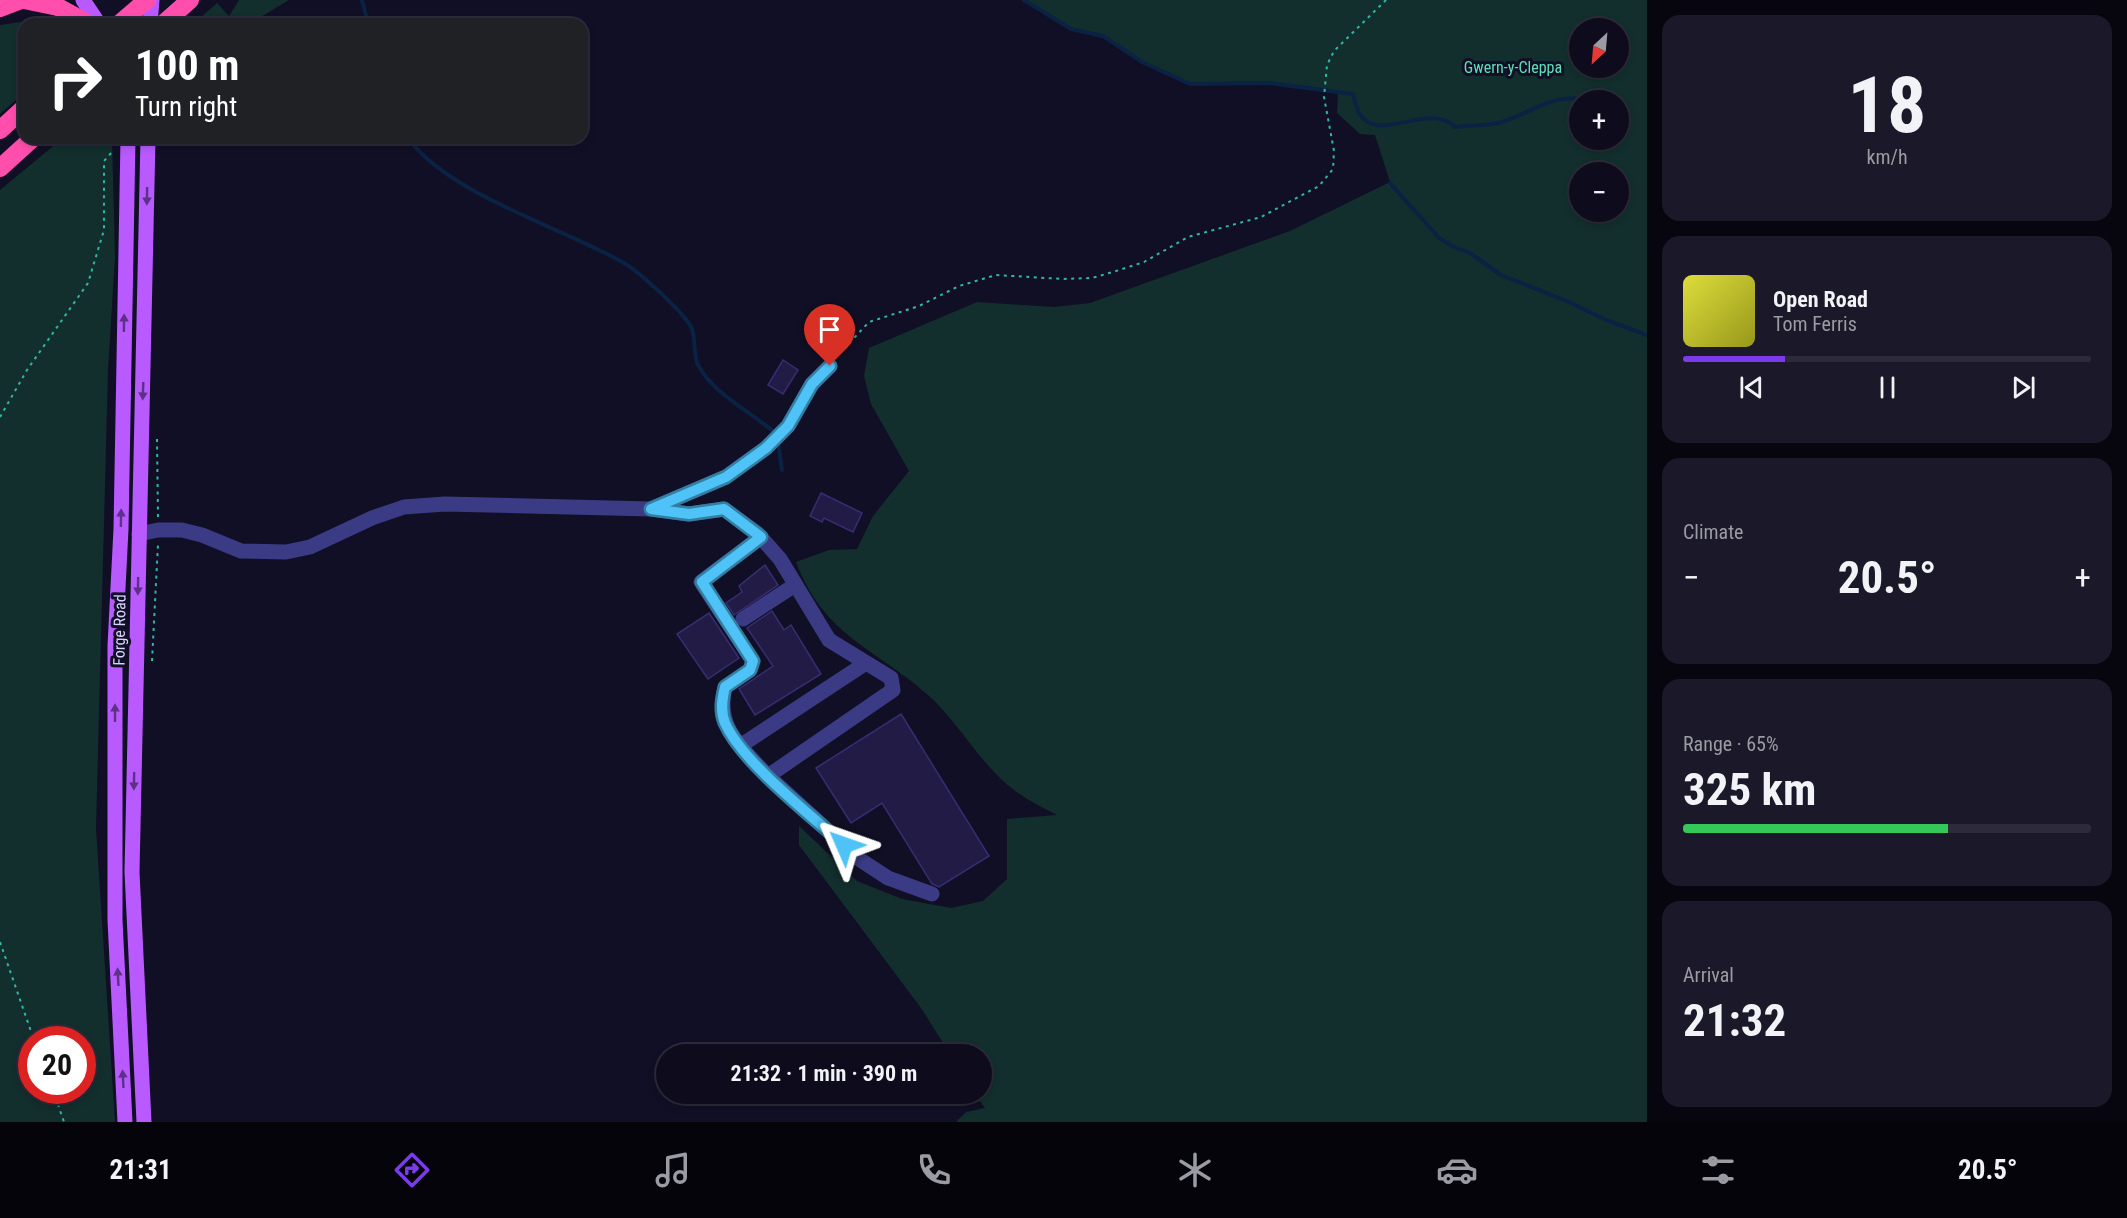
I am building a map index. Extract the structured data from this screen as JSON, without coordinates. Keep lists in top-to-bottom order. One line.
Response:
{"streets":{"main road":["Forge Road"]},"parks":["Gwern-y-Cleppa"],"north":"bottom left","page":{"tile":[["18","km/h"],"Climate",["Range · 65%","325 km"],["Arrival","21:32"]],"map_buttons":["+","−"],"turn":["100 m","Turn right"],"song":["Open Road","Tom Ferris"],"heat":["−","20.5°","+"],"limit":"20","trip":"21:32 · 1 min · 390 m","tabs":["21:31","20.5°"]}}
